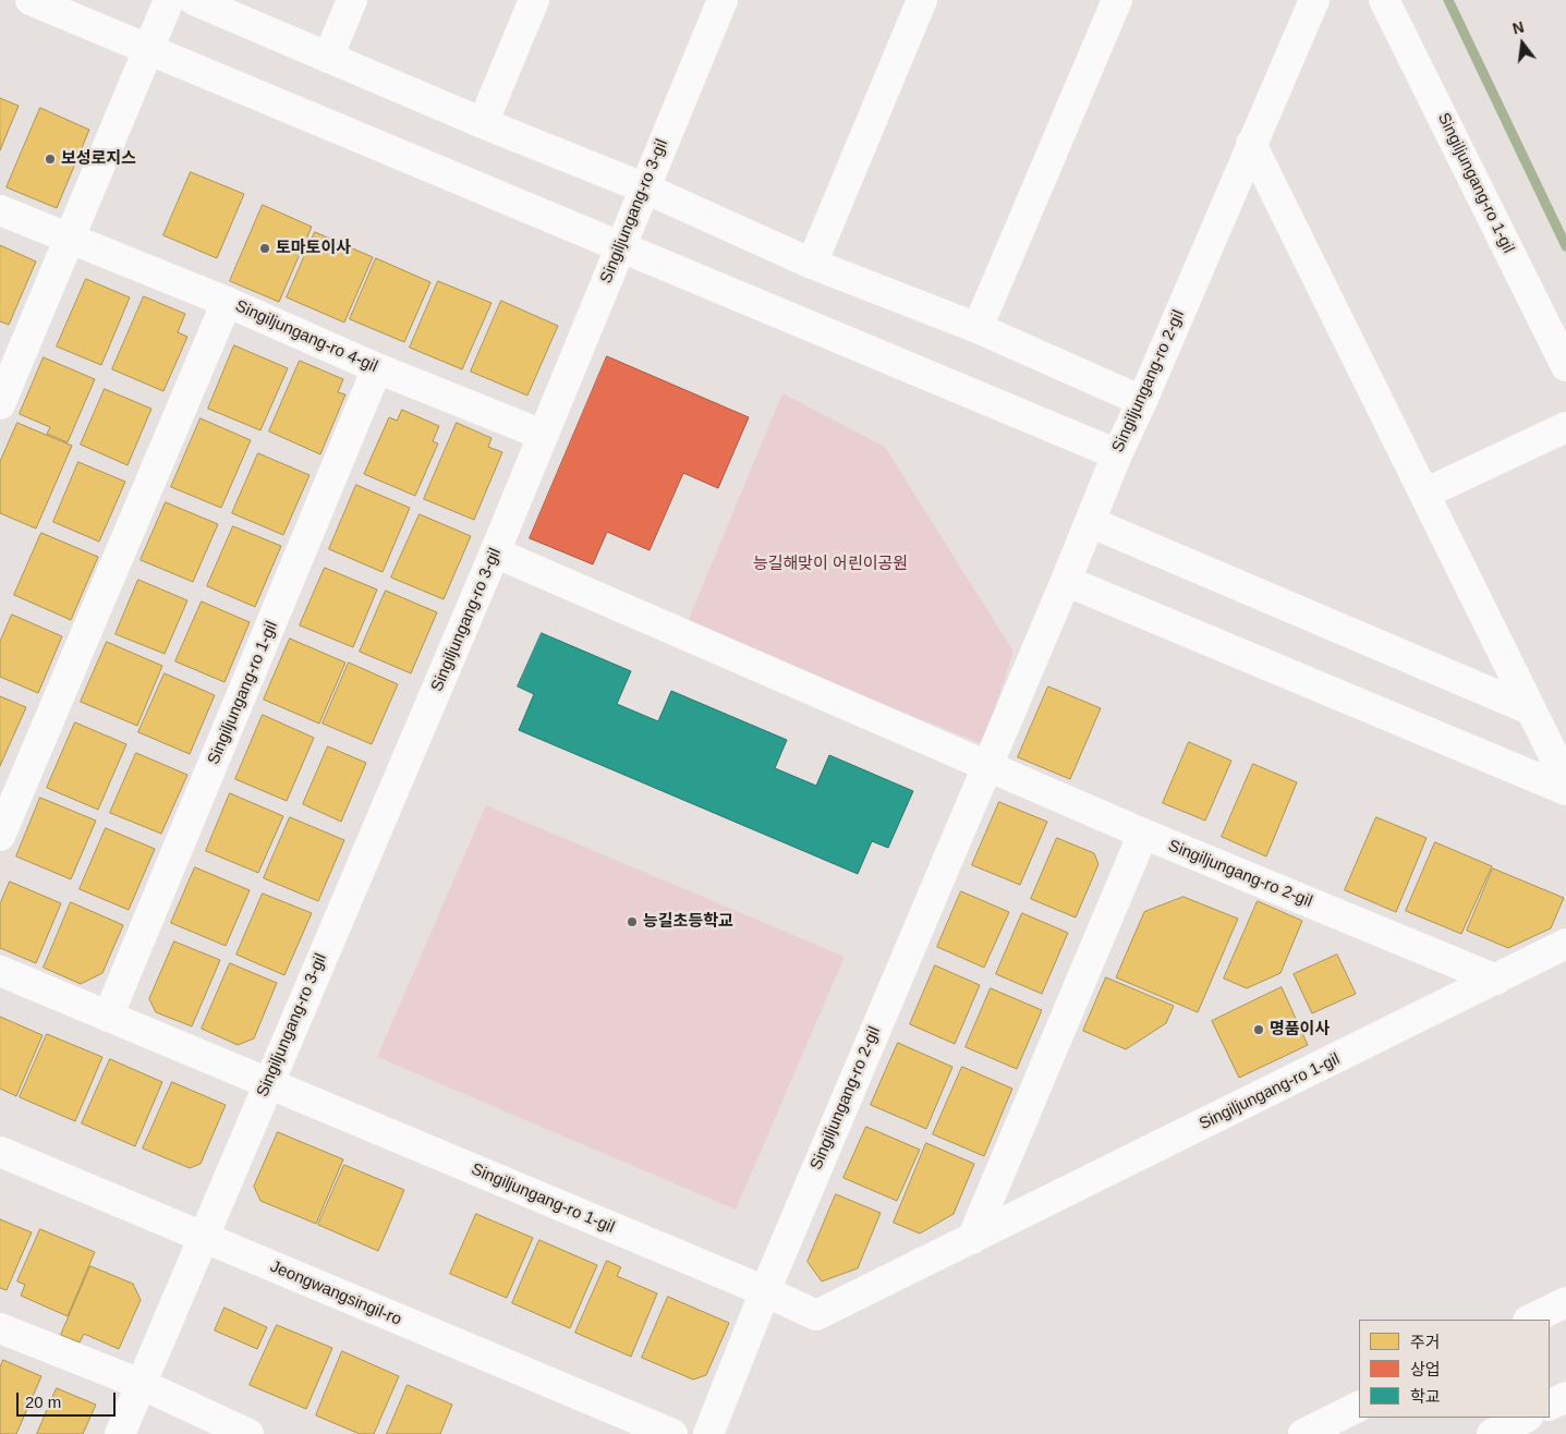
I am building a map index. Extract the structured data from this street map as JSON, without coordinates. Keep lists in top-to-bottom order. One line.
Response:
{"streets":{"street":["Singiljungang-ro 1-gil","Singiljungang-ro 3-gil","Singiljungang-ro 4-gil","Singiljungang-ro 2-gil","Jeongwangsingil-ro"]},"crossings":[["Singiljungang-ro 1-gil","Singiljungang-ro 3-gil"],["Singiljungang-ro 1-gil","Singiljungang-ro 4-gil"],["Singiljungang-ro 1-gil","Singiljungang-ro 2-gil"],["Singiljungang-ro 3-gil","Singiljungang-ro 4-gil"],["Singiljungang-ro 3-gil","Jeongwangsingil-ro"]],"parks":["능길해맞이 어린이공원"],"places":["보성로지스","토마토이사","능길초등학교","명품이사"],"legend":["주거","상업","학교"],"scale_bar":"20 m","north":"top"}
